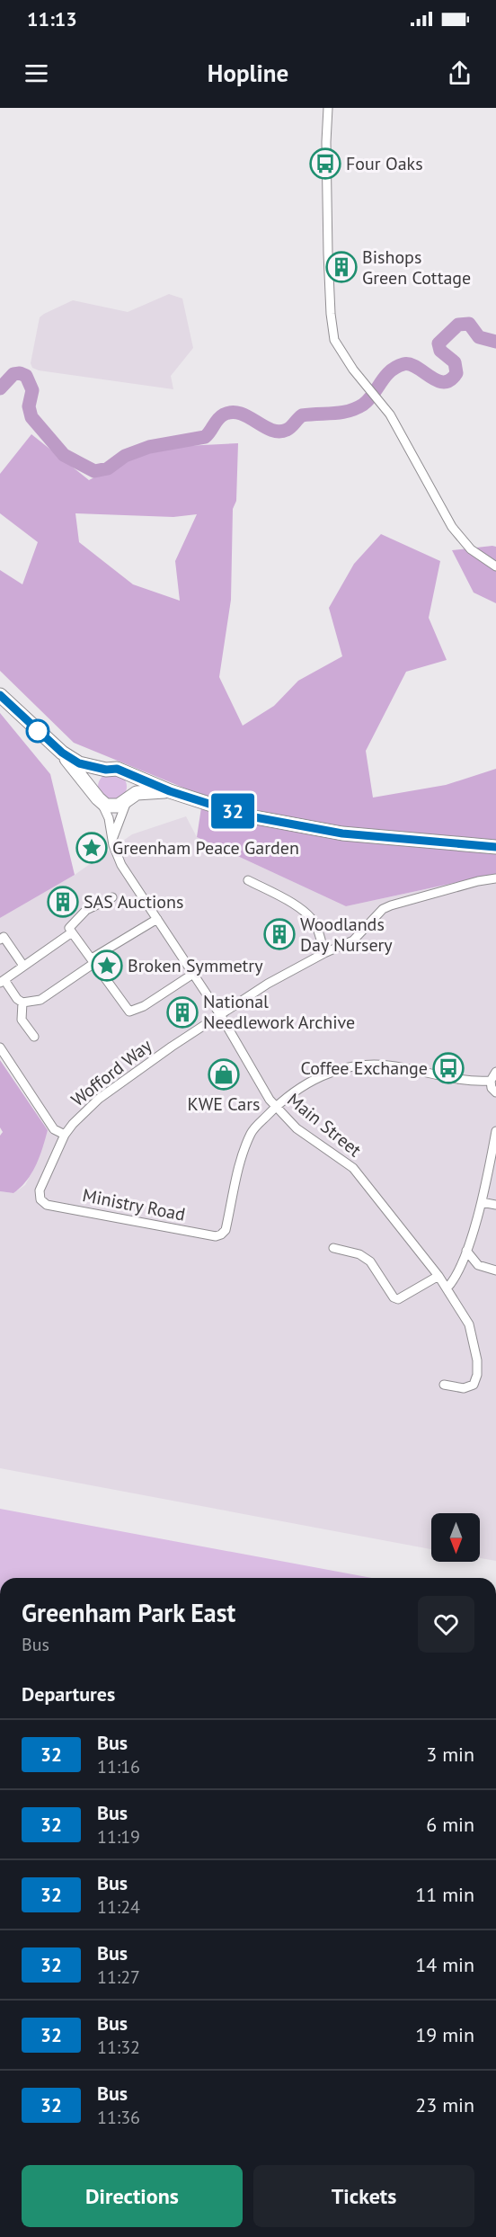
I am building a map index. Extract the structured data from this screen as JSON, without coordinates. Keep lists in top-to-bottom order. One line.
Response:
{"streets":{"street":["Wofford Way","Main Street","Ministry Road"]},"crossings":[["Wofford Way","Main Street"],["Wofford Way","Ministry Road"],["Main Street","Ministry Road"]],"places":{"bus stop":["Four Oaks","Coffee Exchange"],"building":["Bishops Green Cottage","SAS Auctions","Woodlands Day Nursery","National Needlework Archive"],"place":["Greenham Peace Garden","Broken Symmetry"],"shop":["KWE Cars"]},"lines":["bus line 32"],"north":"bottom","page":{"status":"11:13","header":"Hopline","on_map":"32","heading":[["Greenham Park East","Bus"],"Departures"],"list":[{"mark":"32","name":"Bus","note":"11:16","value":"3 min"},{"mark":"32","name":"Bus","note":"11:19","value":"6 min"},{"mark":"32","name":"Bus","note":"11:24","value":"11 min"},{"mark":"32","name":"Bus","note":"11:27","value":"14 min"},{"mark":"32","name":"Bus","note":"11:32","value":"19 min"},{"mark":"32","name":"Bus","note":"11:36","value":"23 min"}],"buttons":["Directions","Tickets"]}}
